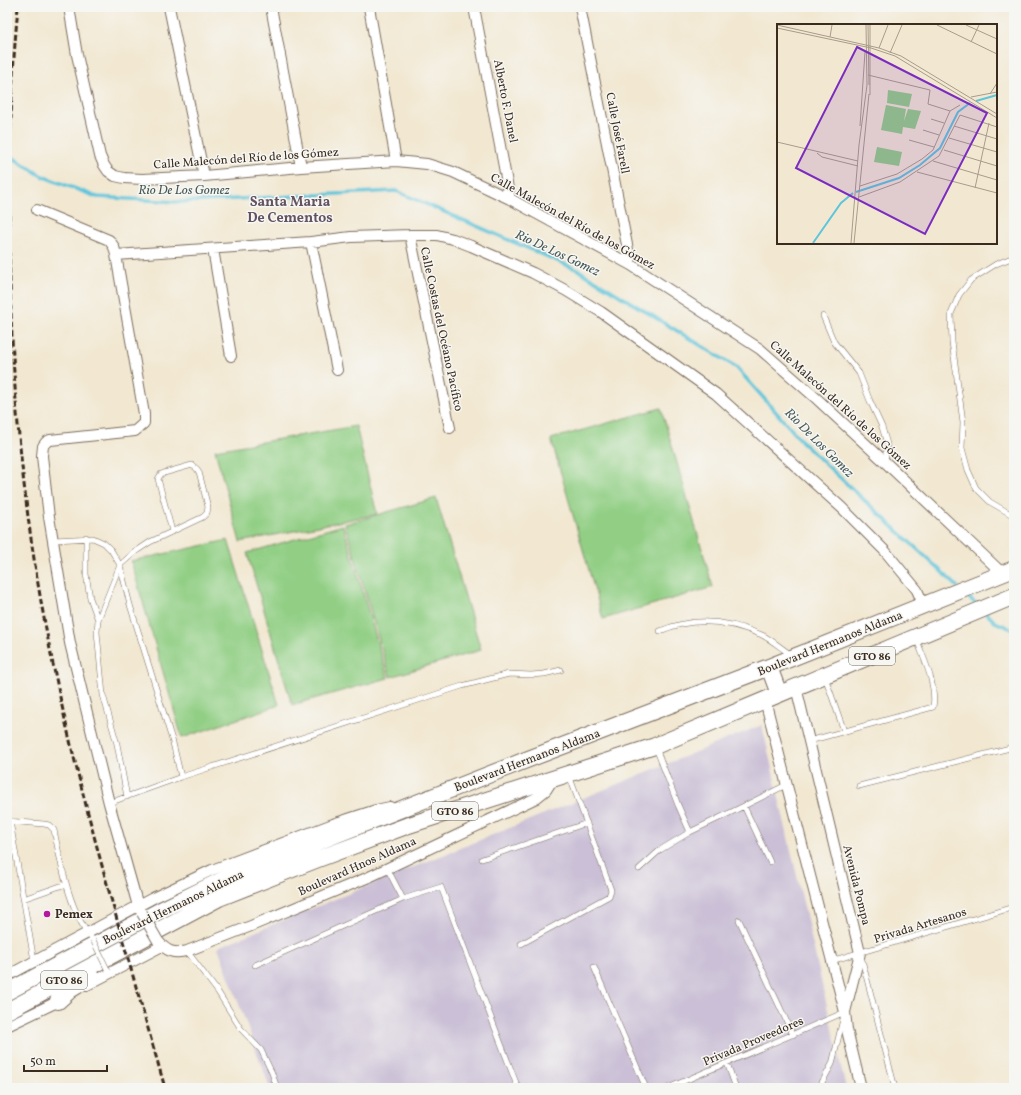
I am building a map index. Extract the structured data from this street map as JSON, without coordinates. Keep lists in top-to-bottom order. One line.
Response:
{"streets":{"main road":["Boulevard Hermanos Aldama","GTO 86"],"street":["Alberto F. Danel","Calle José Farell","Calle Malecón del Río de los Gómez","Calle Costas del Océano Pacífico","Boulevard Hnos Aldama","Avenida Pompa"],"lane":["Privada Artesanos","Privada Proveedores"]},"crossings":[["Alberto F. Danel","Calle Malecón del Río de los Gómez"],["Calle José Farell","Calle Malecón del Río de los Gómez"],["Calle Malecón del Río de los Gómez","Boulevard Hermanos Aldama"],["Boulevard Hermanos Aldama","Boulevard Hnos Aldama"],["Boulevard Hermanos Aldama","Avenida Pompa"],["Avenida Pompa","Privada Artesanos"],["Avenida Pompa","Privada Proveedores"]],"districts":["Santa Maria De Cementos"],"water":["Rio De Los Gomez"],"places":["Pemex"],"scale_bar":"50 m"}
